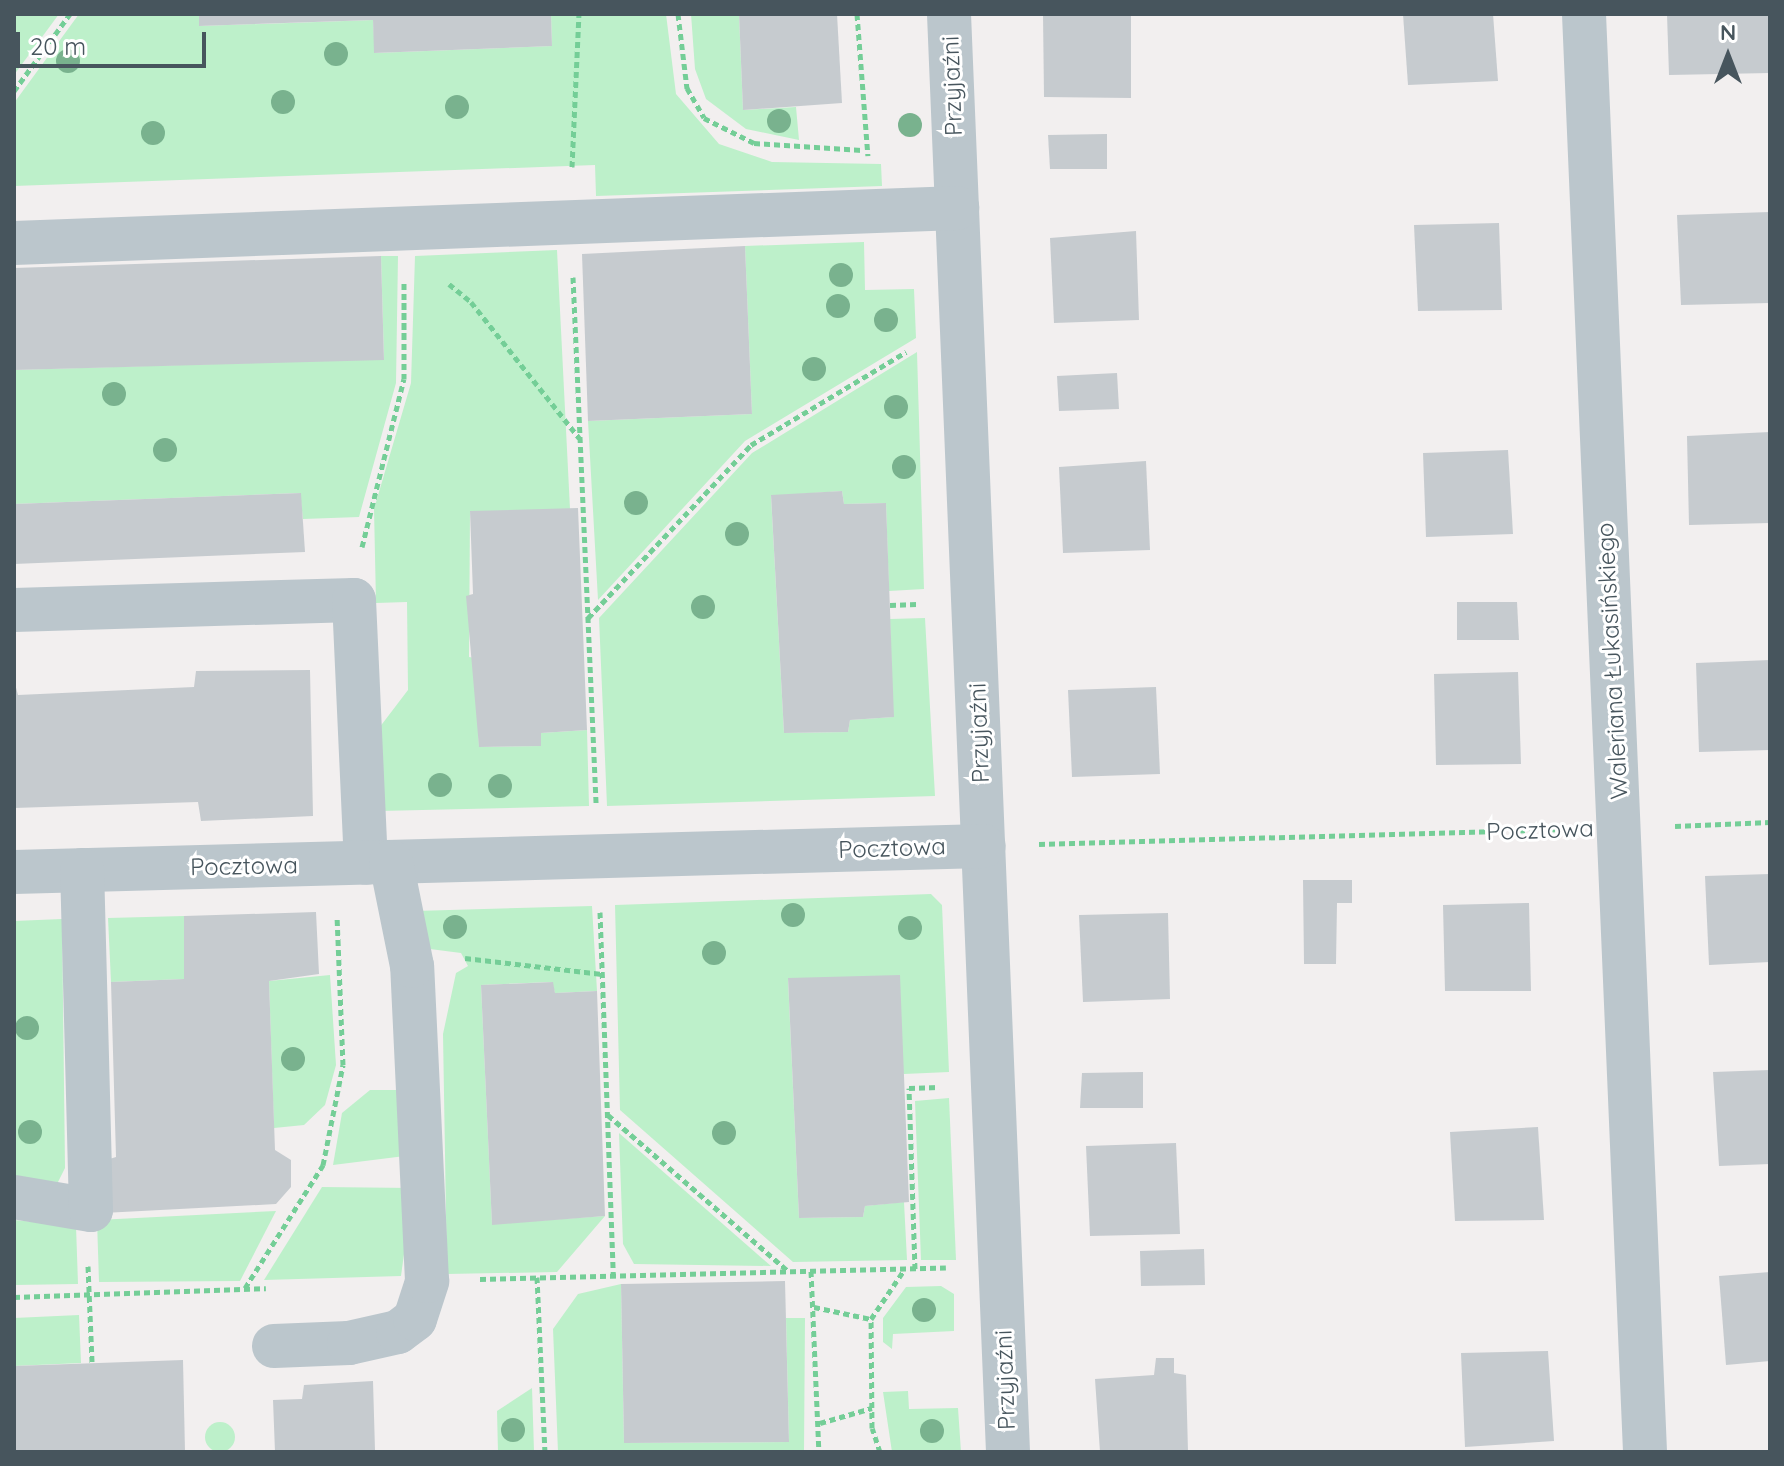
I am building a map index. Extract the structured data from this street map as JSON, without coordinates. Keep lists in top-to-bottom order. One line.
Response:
{"streets":{"street":["Przyjaźni","Waleriana Łukasińskiego","Pocztowa"]},"crossings":[["Przyjaźni","Pocztowa"],["Waleriana Łukasińskiego","Pocztowa"]],"scale_bar":"20 m","north":"top"}
